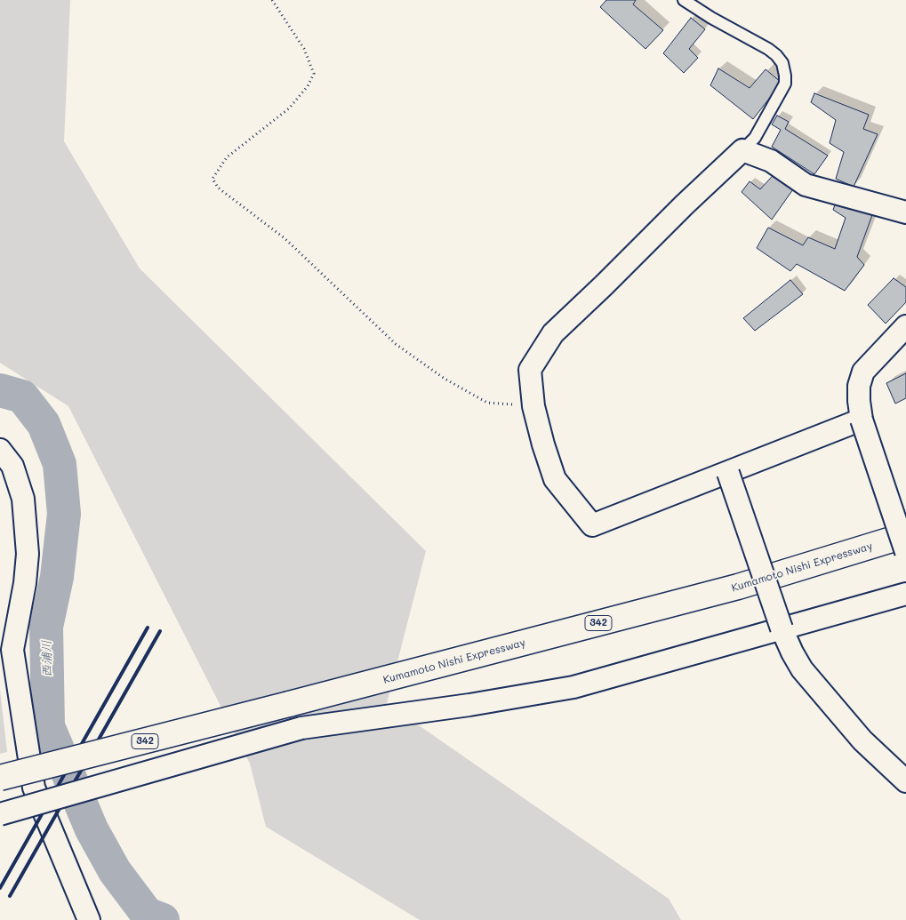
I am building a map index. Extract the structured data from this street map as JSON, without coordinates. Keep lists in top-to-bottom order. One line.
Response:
{"streets":{"highway":["Kumamoto Nishi Expressway","342"]},"water":["西浦川"]}
